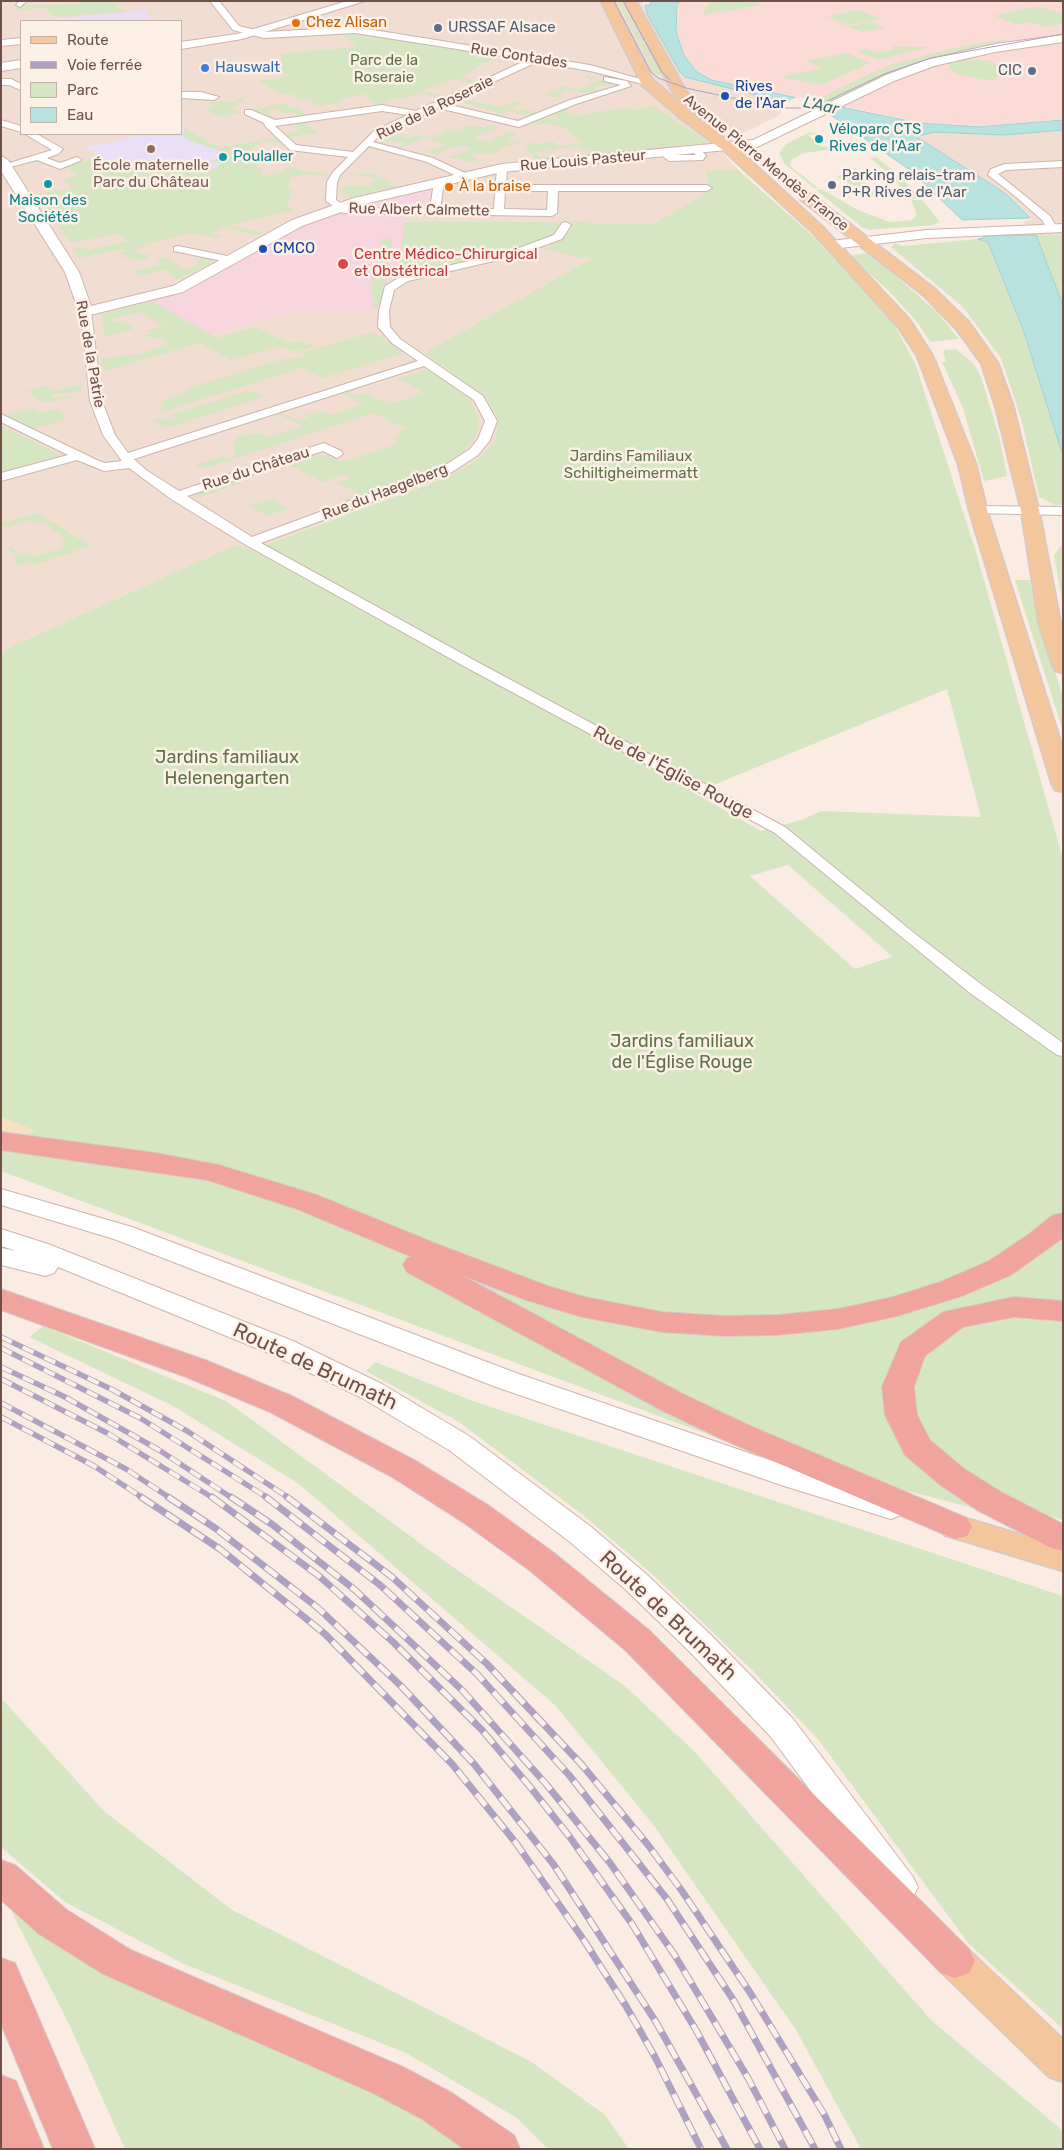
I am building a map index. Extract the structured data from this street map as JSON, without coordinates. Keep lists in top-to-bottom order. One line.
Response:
{"streets":{"main road":["Rue Contades","Rue Louis Pasteur","Avenue Pierre Mendès France","Rue de la Patrie","Route de Brumath"],"street":["Rue de la Roseraie","Rue Albert Calmette","Rue du Château","Rue du Haegelberg","Rue de l'Église Rouge"]},"crossings":[["Rue Contades","Rue de la Roseraie"],["Rue Contades","Avenue Pierre Mendès France"],["Rue Louis Pasteur","Avenue Pierre Mendès France"],["Rue Louis Pasteur","Rue Albert Calmette"],["Rue Louis Pasteur","Rue de la Patrie"],["Rue de la Patrie","Rue du Château"],["Rue de la Patrie","Rue du Haegelberg"],["Rue de la Patrie","Rue de l'Église Rouge"],["Rue du Haegelberg","Rue de l'Église Rouge"]],"water":["L'Aar"],"parks":["Parc de la Roseraie","Jardins Familiaux Schiltigheimermatt","Jardins familiaux Helenengarten","Jardins familiaux de l'Église Rouge"],"places":["Chez Alisan","URSSAF Alsace","Hauswalt","CIC","Rives de l'Aar","Véloparc CTS Rives de l'Aar","École maternelle Parc du Château","Poulaller","Maison des Sociétés","Parking relais-tram P+R Rives de l'Aar","À la braise","CMCO","Centre Médico-Chirurgical et Obstétrical"],"legend":["Route","Voie ferrée","Parc","Eau"]}
